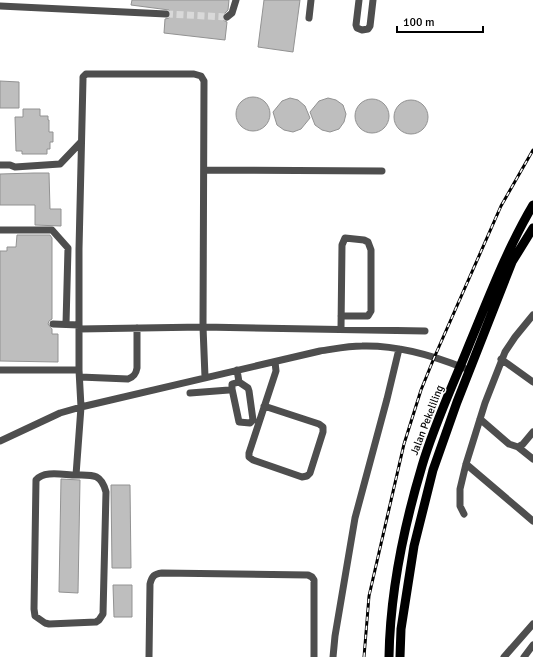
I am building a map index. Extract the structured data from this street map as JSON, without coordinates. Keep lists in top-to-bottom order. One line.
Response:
{"streets":{"main road":["Jalan Pekeliling"]},"scale_bar":"100 m"}
